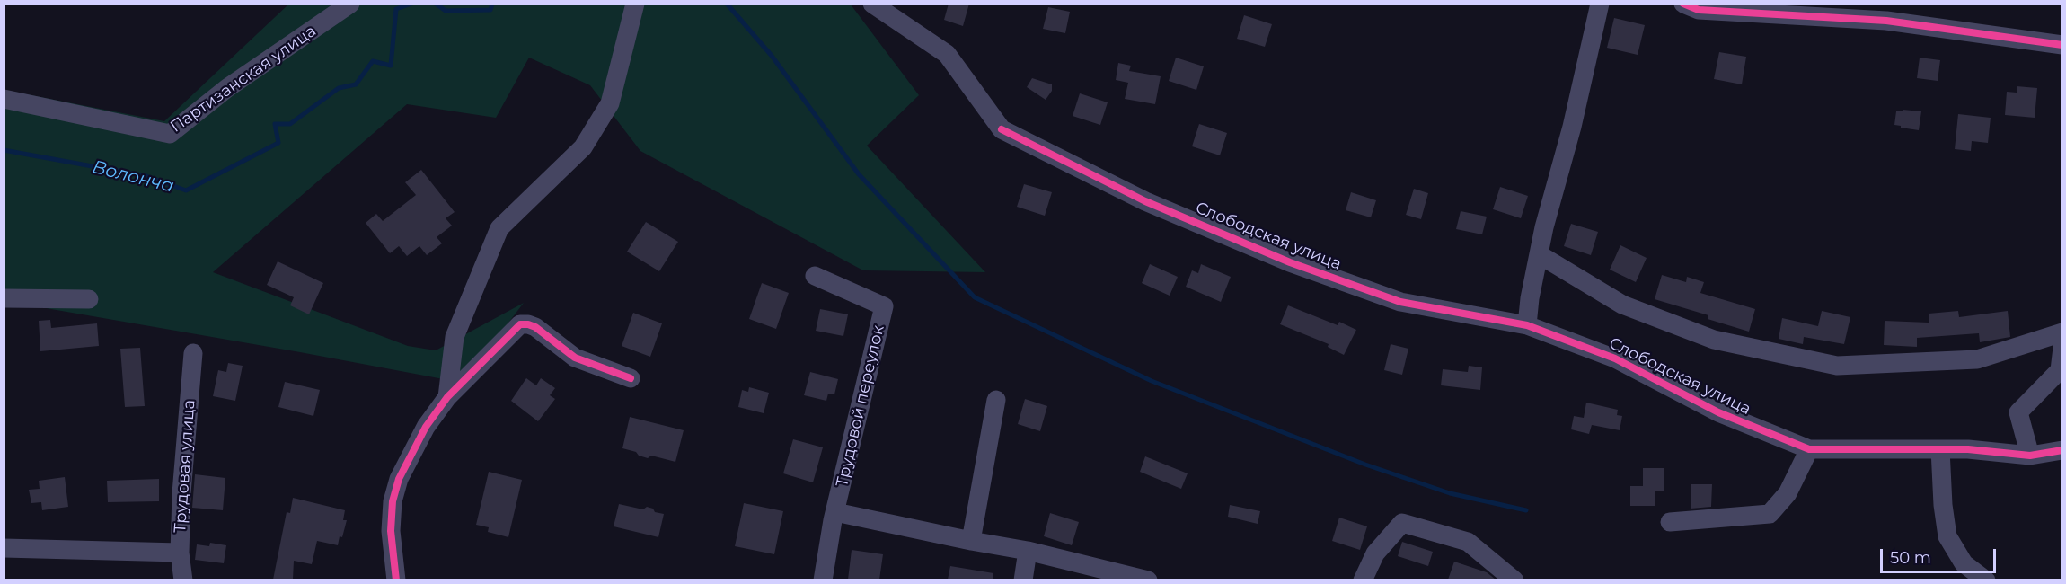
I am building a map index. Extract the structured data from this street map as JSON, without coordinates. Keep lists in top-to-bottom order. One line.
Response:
{"streets":{"street":["Партизанская улица","Слободская улица","Трудовой переулок","Трудовая улица"]},"water":["Волонча"],"scale_bar":"50 m"}
